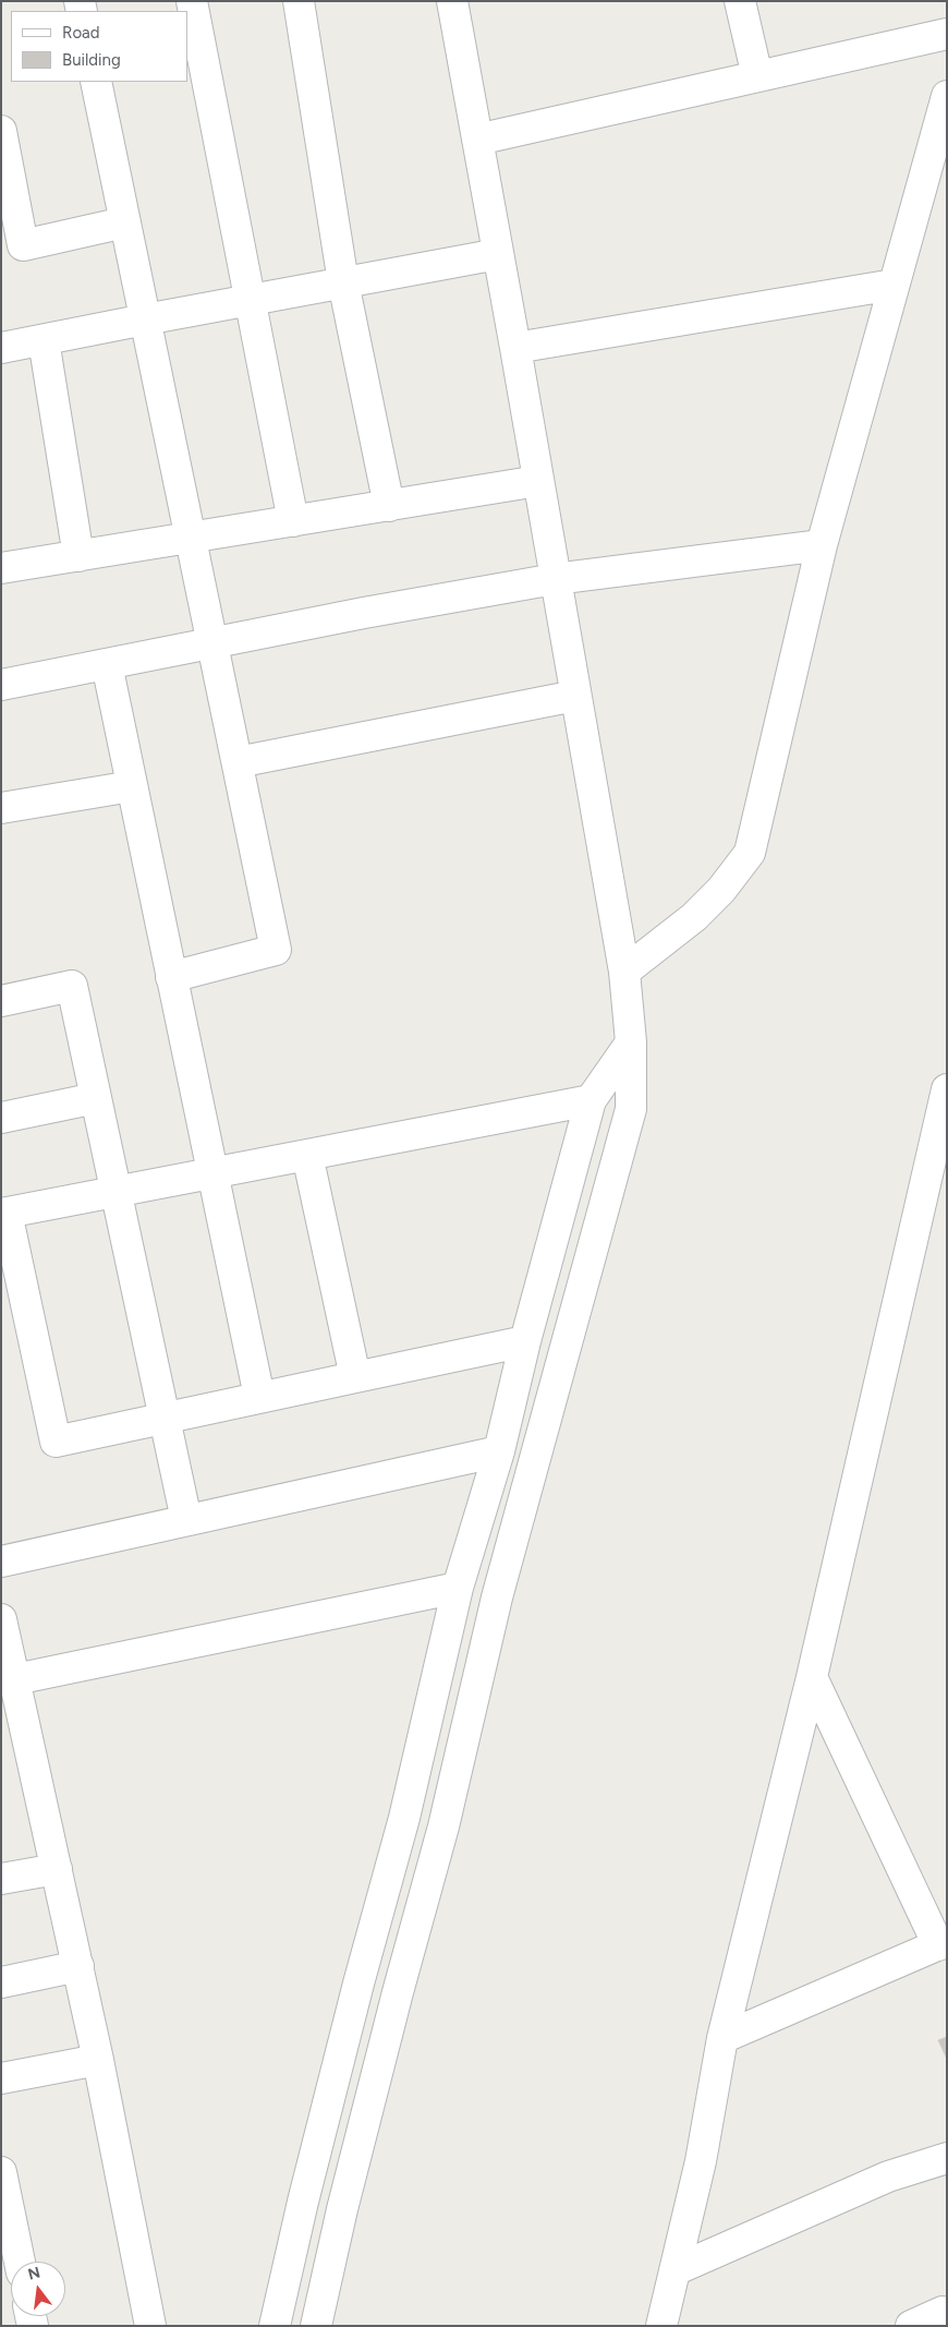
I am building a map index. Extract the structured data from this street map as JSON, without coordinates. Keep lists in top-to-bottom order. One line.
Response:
{"legend":["Road","Building"],"north":"top"}
